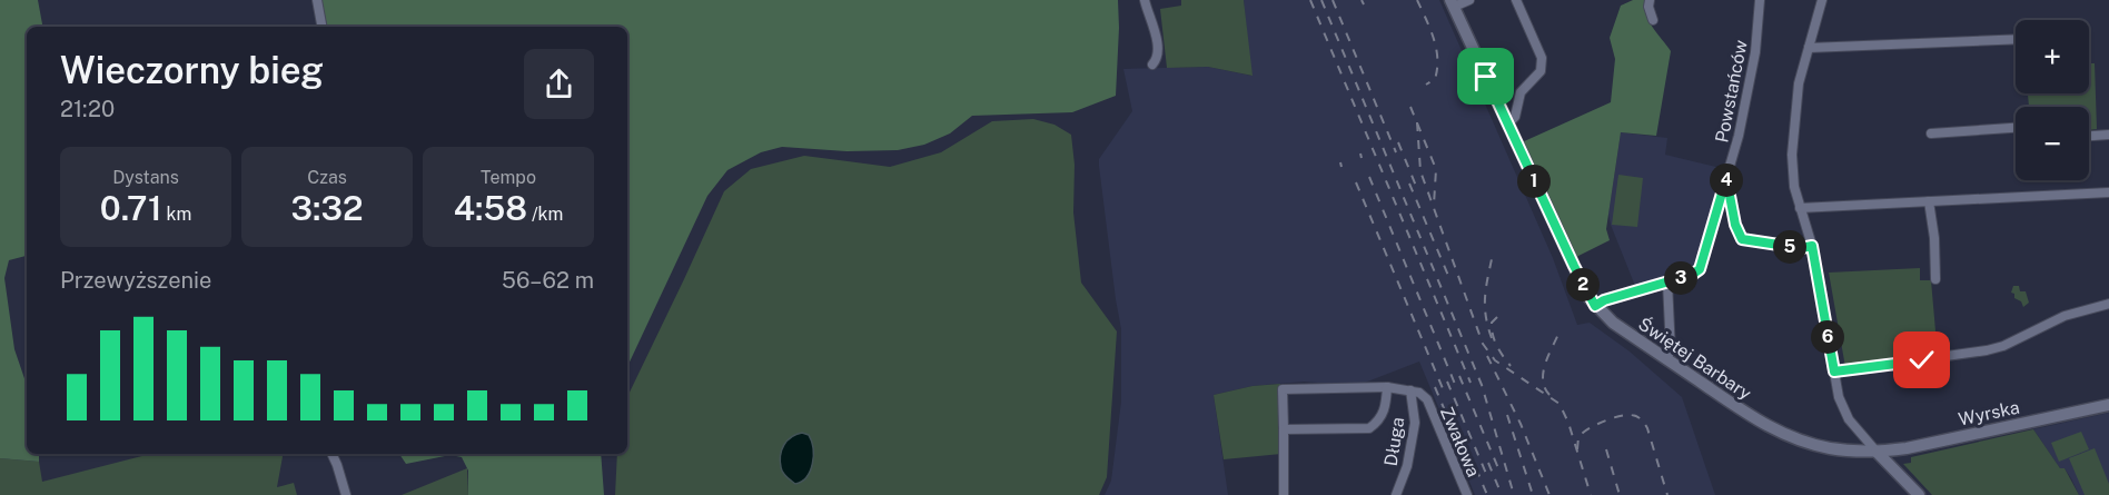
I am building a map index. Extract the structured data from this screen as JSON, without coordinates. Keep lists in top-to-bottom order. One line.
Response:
{"streets":{"street":["Powstańców","Świętej Barbary","Wyrska","Długa","Zwałowa"]},"crossings":[["Powstańców","Świętej Barbary"],["Świętej Barbary","Wyrska"],["Długa","Zwałowa"]],"page":{"map_buttons":["+","−"],"heading":["Wieczorny bieg","21:20"],"stats":[["Dystans","0.71 km"],["Czas","3:32"],["Tempo","4:58 /km"]],"pins":["4","1","5","3","2","6"],"chart":["Przewyższenie","56–62 m"]}}
